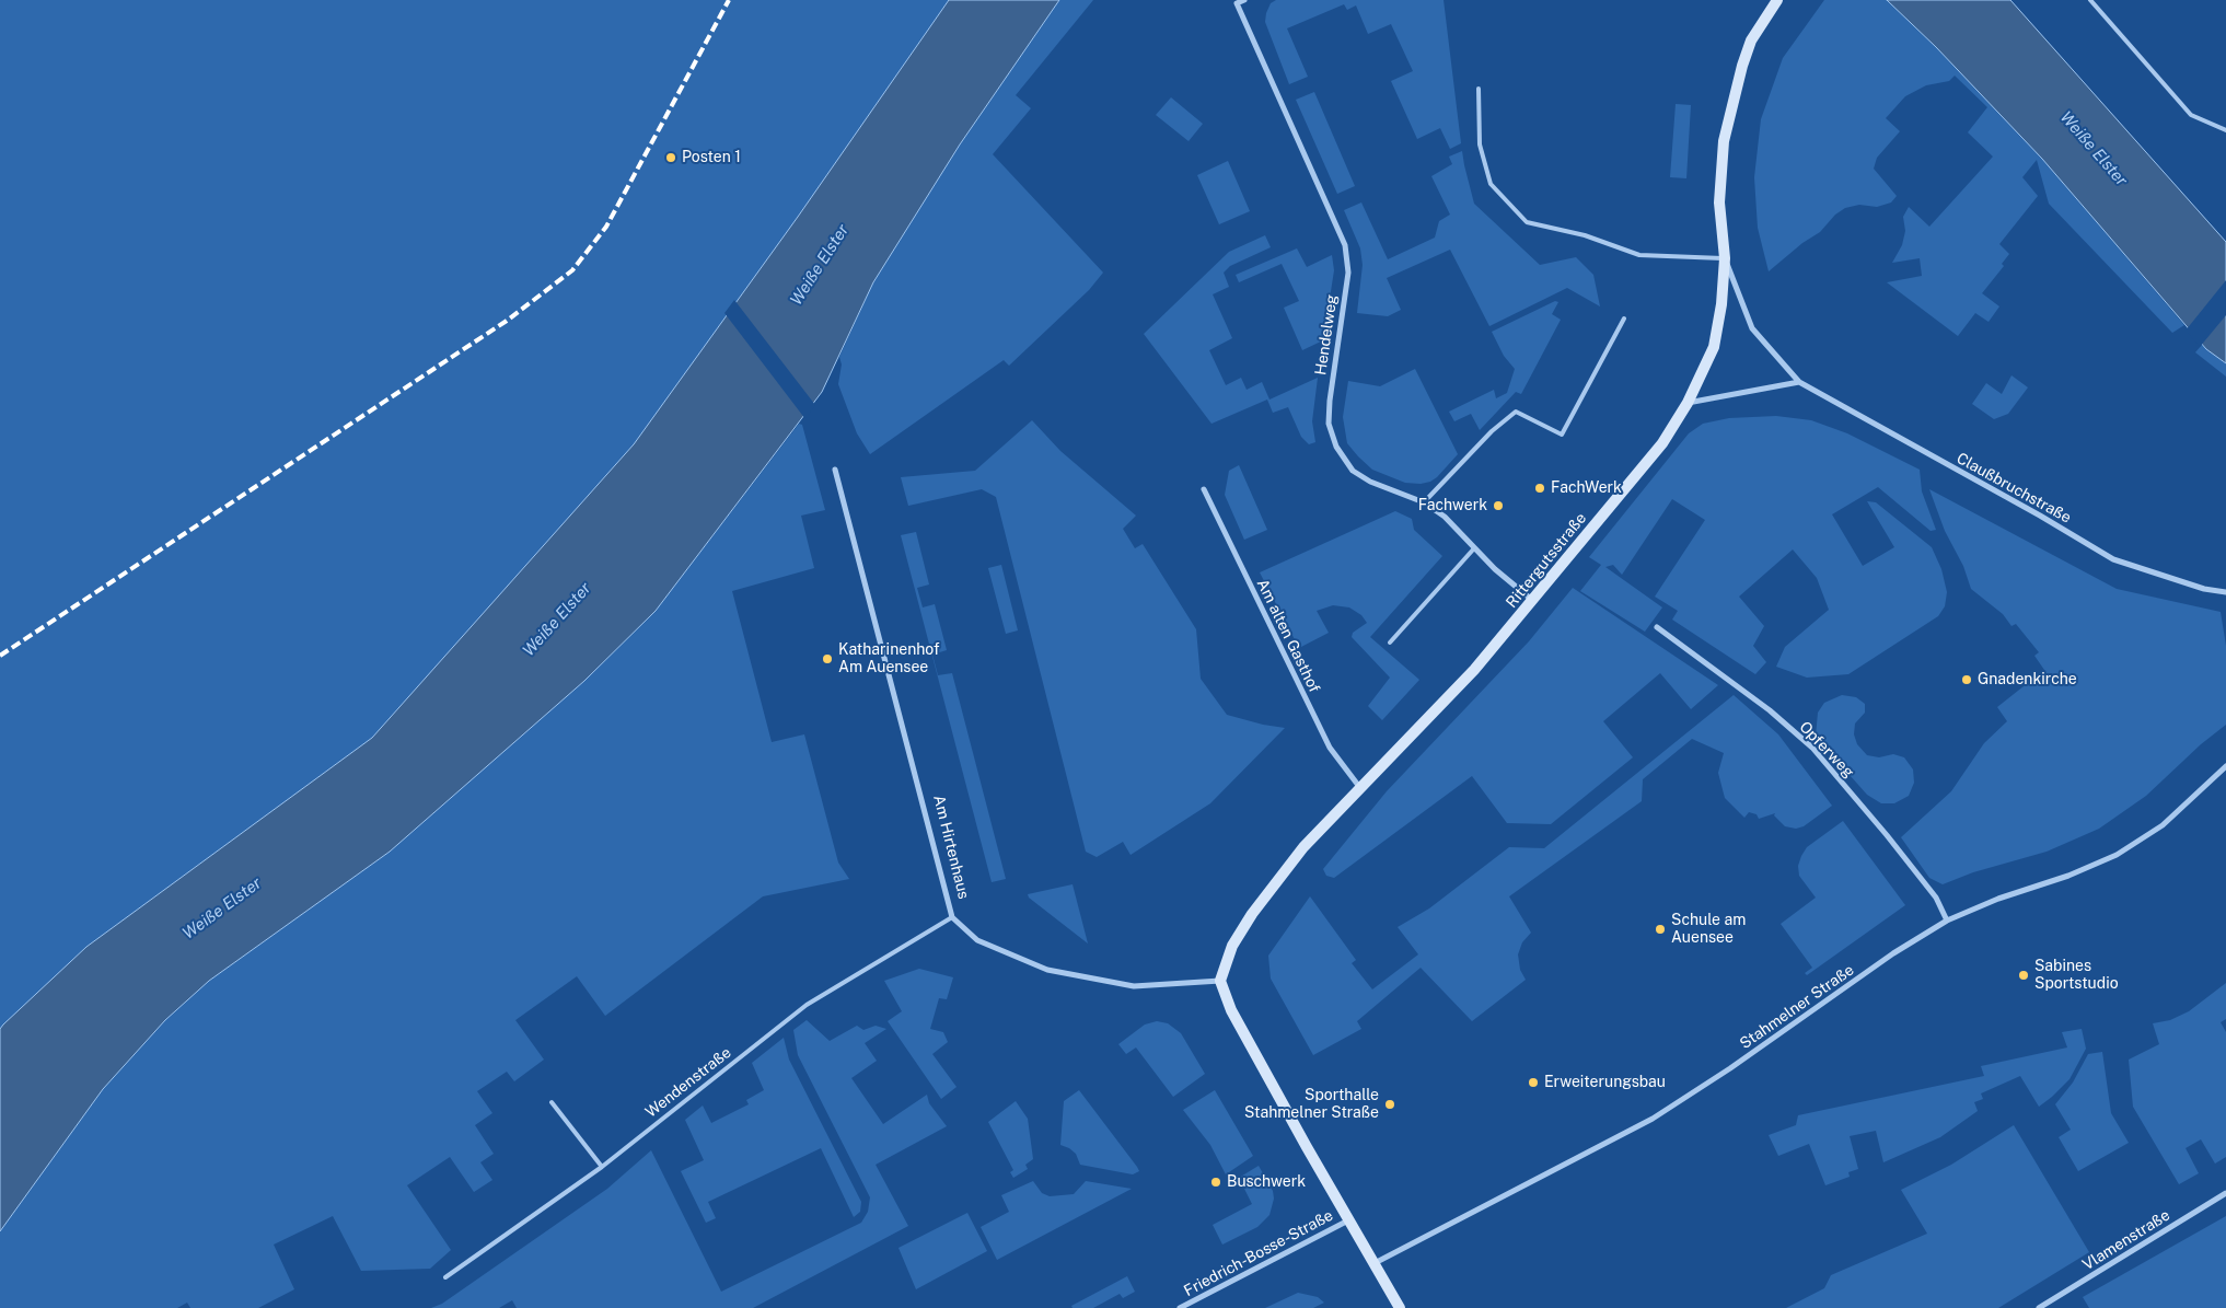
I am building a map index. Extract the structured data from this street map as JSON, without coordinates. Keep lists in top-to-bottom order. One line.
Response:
{"streets":{"main road":["Rittergutsstraße"],"street":["Hendelweg","Claußbruchstraße","Am alten Gasthof","Opferweg","Am Hirtenhaus","Stahmelner Straße","Vlamenstraße","Friedrich-Bosse-Straße"],"lane":["Wendenstraße"]},"crossings":[["Hendelweg","Rittergutsstraße"],["Claußbruchstraße","Rittergutsstraße"],["Rittergutsstraße","Am alten Gasthof"],["Rittergutsstraße","Am Hirtenhaus"],["Opferweg","Stahmelner Straße"],["Am Hirtenhaus","Wendenstraße"]],"water":["Weiße Elster"],"places":["Posten 1","FachWerk","Fachwerk","Katharinenhof Am Auensee","Gnadenkirche","Schule am Auensee","Sabines Sportstudio","Erweiterungsbau","Sporthalle Stahmelner Straße","Buschwerk"]}
